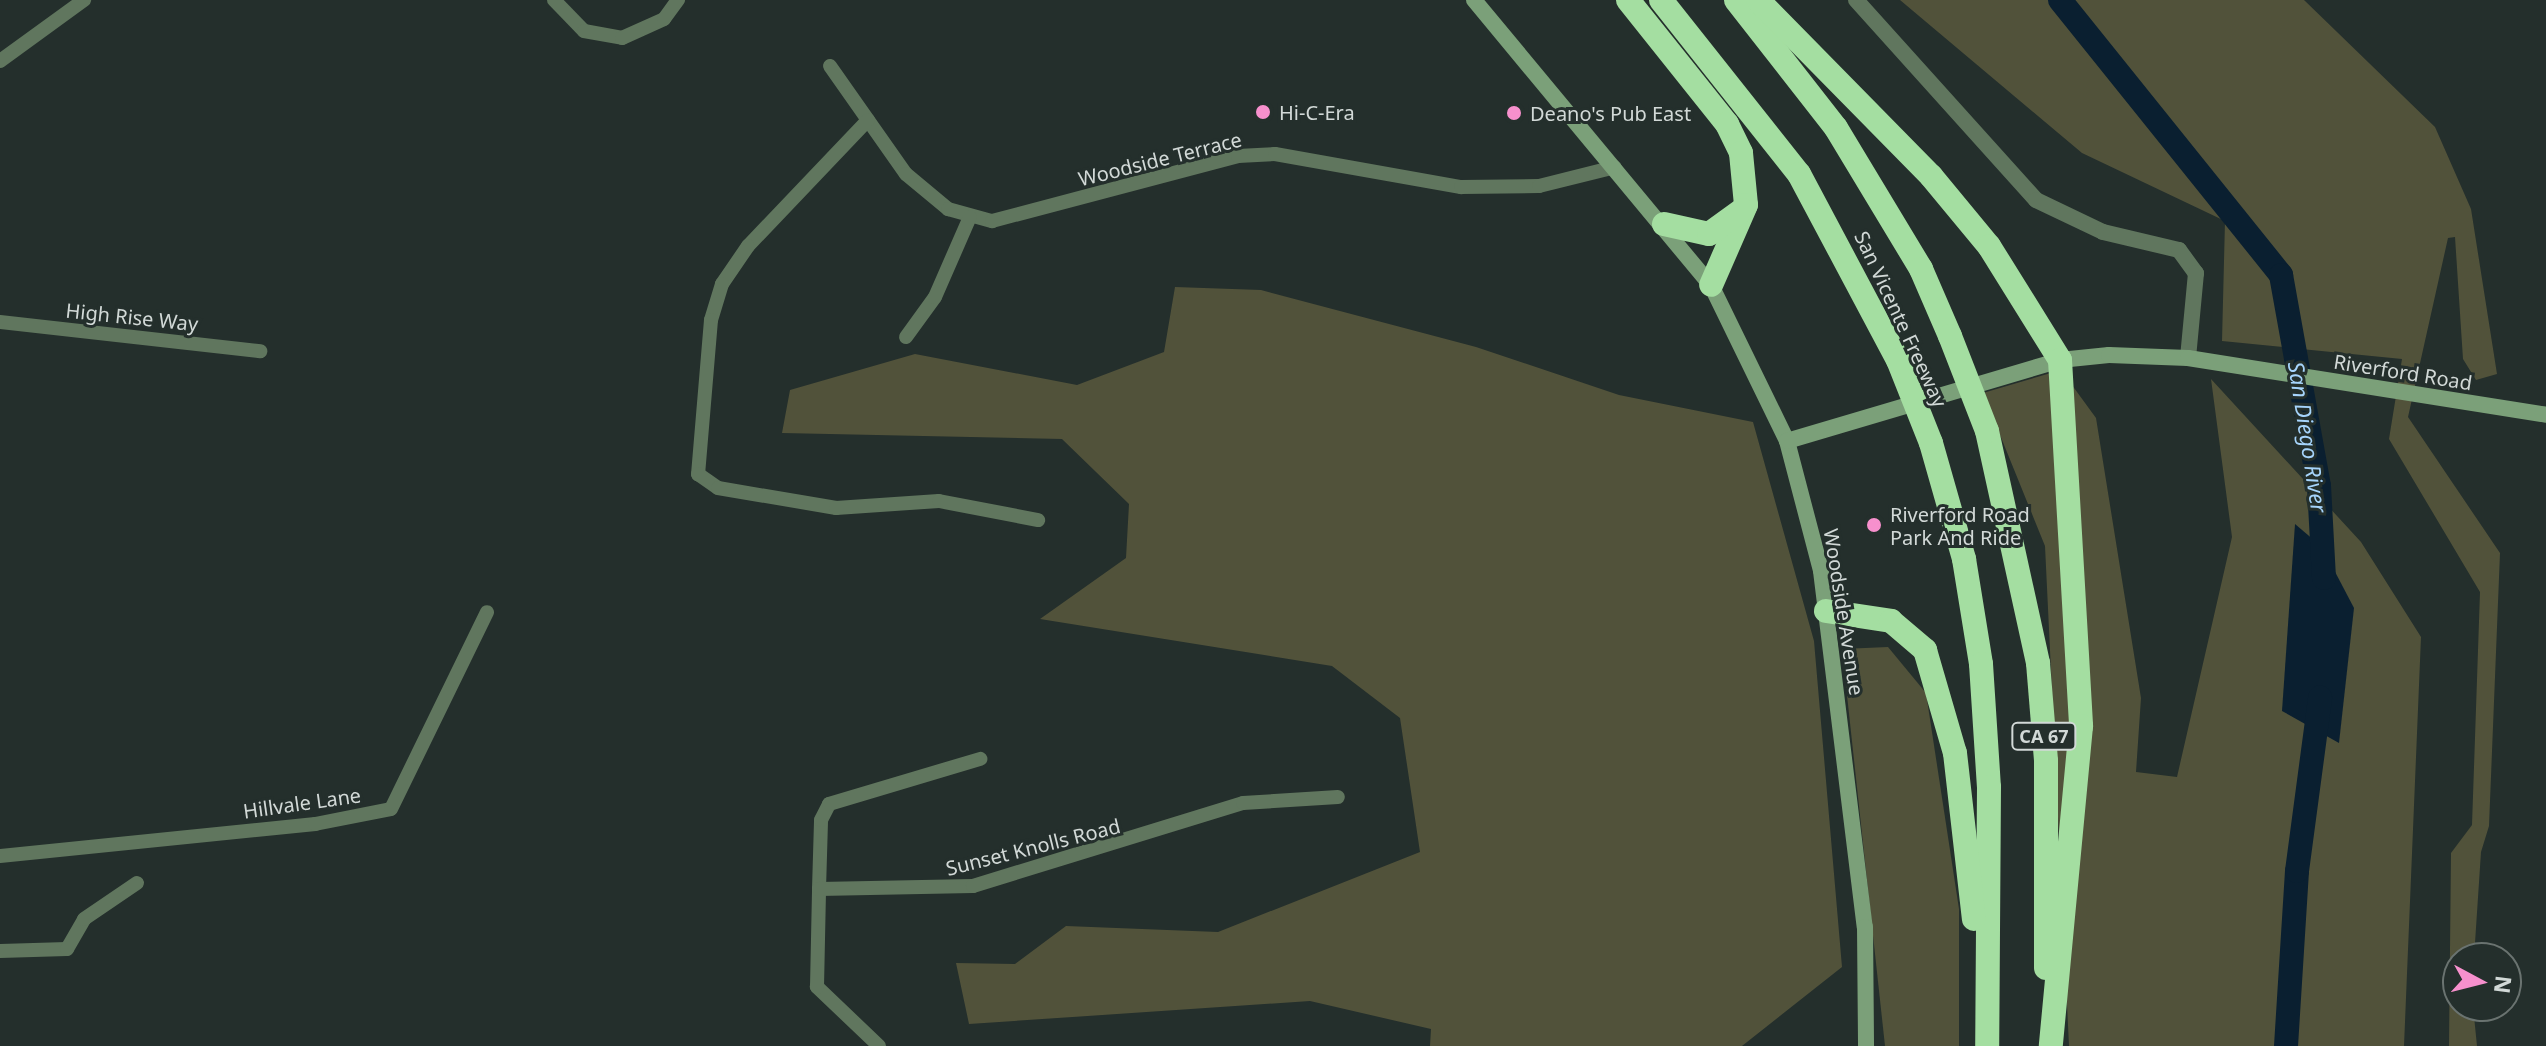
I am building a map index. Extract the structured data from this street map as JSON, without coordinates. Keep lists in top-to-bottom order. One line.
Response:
{"streets":{"highway":["San Vicente Freeway","CA 67"],"main road":["Riverford Road","Woodside Avenue"],"street":["Woodside Terrace","High Rise Way","Hillvale Lane","Sunset Knolls Road"]},"crossings":[["Woodside Terrace","Woodside Avenue"],["Riverford Road","Woodside Avenue"]],"water":["San Diego River"],"places":["Hi-C-Era","Deano's Pub East","Riverford Road Park And Ride"],"north":"right"}
